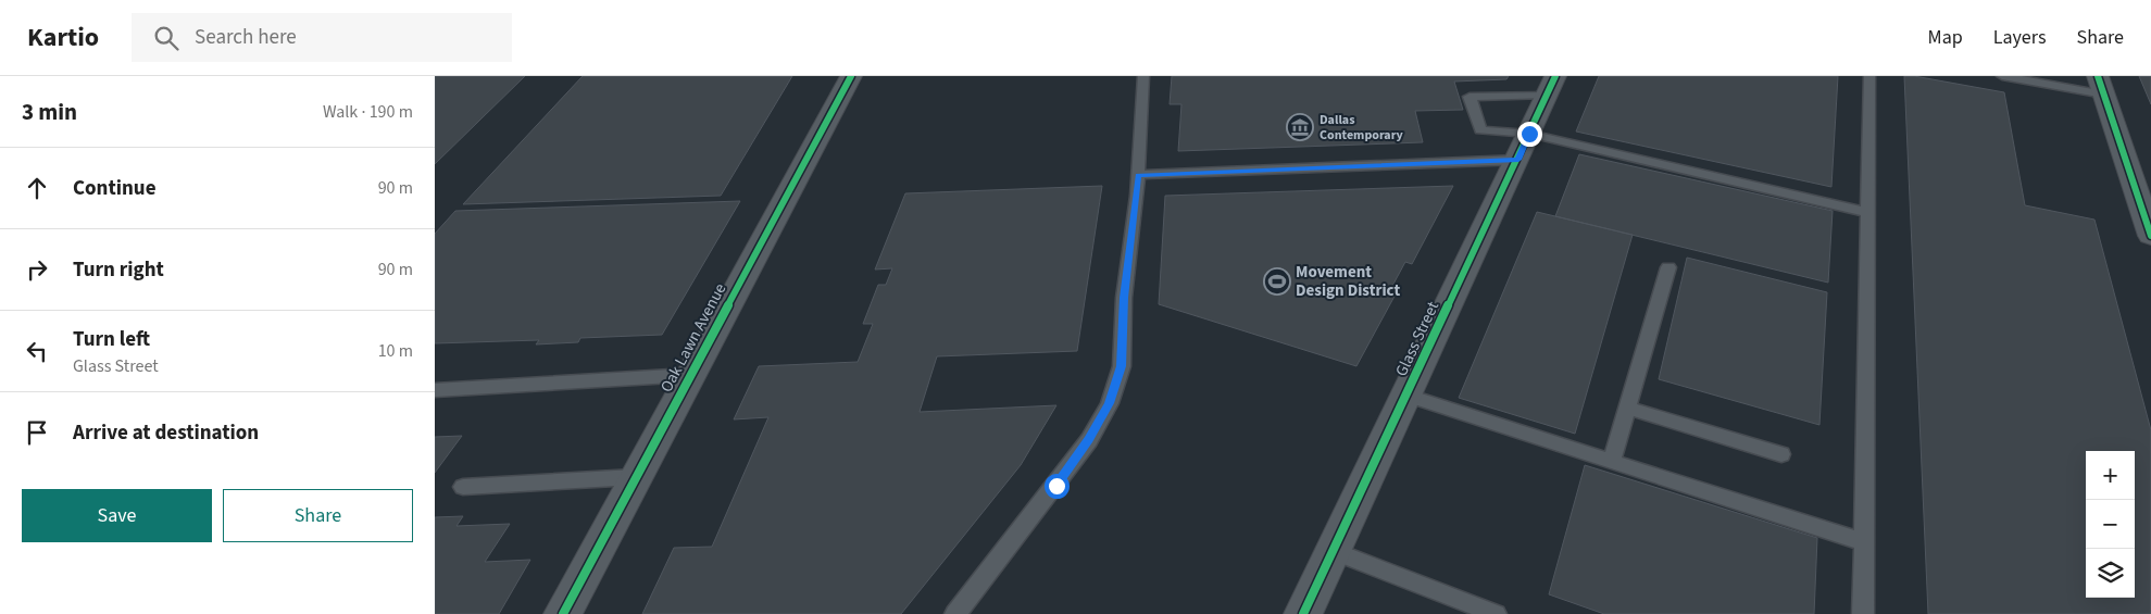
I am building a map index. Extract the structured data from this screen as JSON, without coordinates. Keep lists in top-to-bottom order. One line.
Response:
{"streets":{"street":["Oak Lawn Avenue","Glass Street"]},"places":{"museum":["Dallas Contemporary"],"sports":["Movement Design District"]},"page":{"header":"Kartio","search":"Search here","nav":["Map","Layers","Share"],"heading":["3 min","Walk · 190 m"],"list":[["Continue","90 m"],["Turn right","90 m"],["Turn left","Glass Street","10 m"],"Arrive at destination"],"map_buttons":["+","−"],"buttons":["Save","Share"]}}
